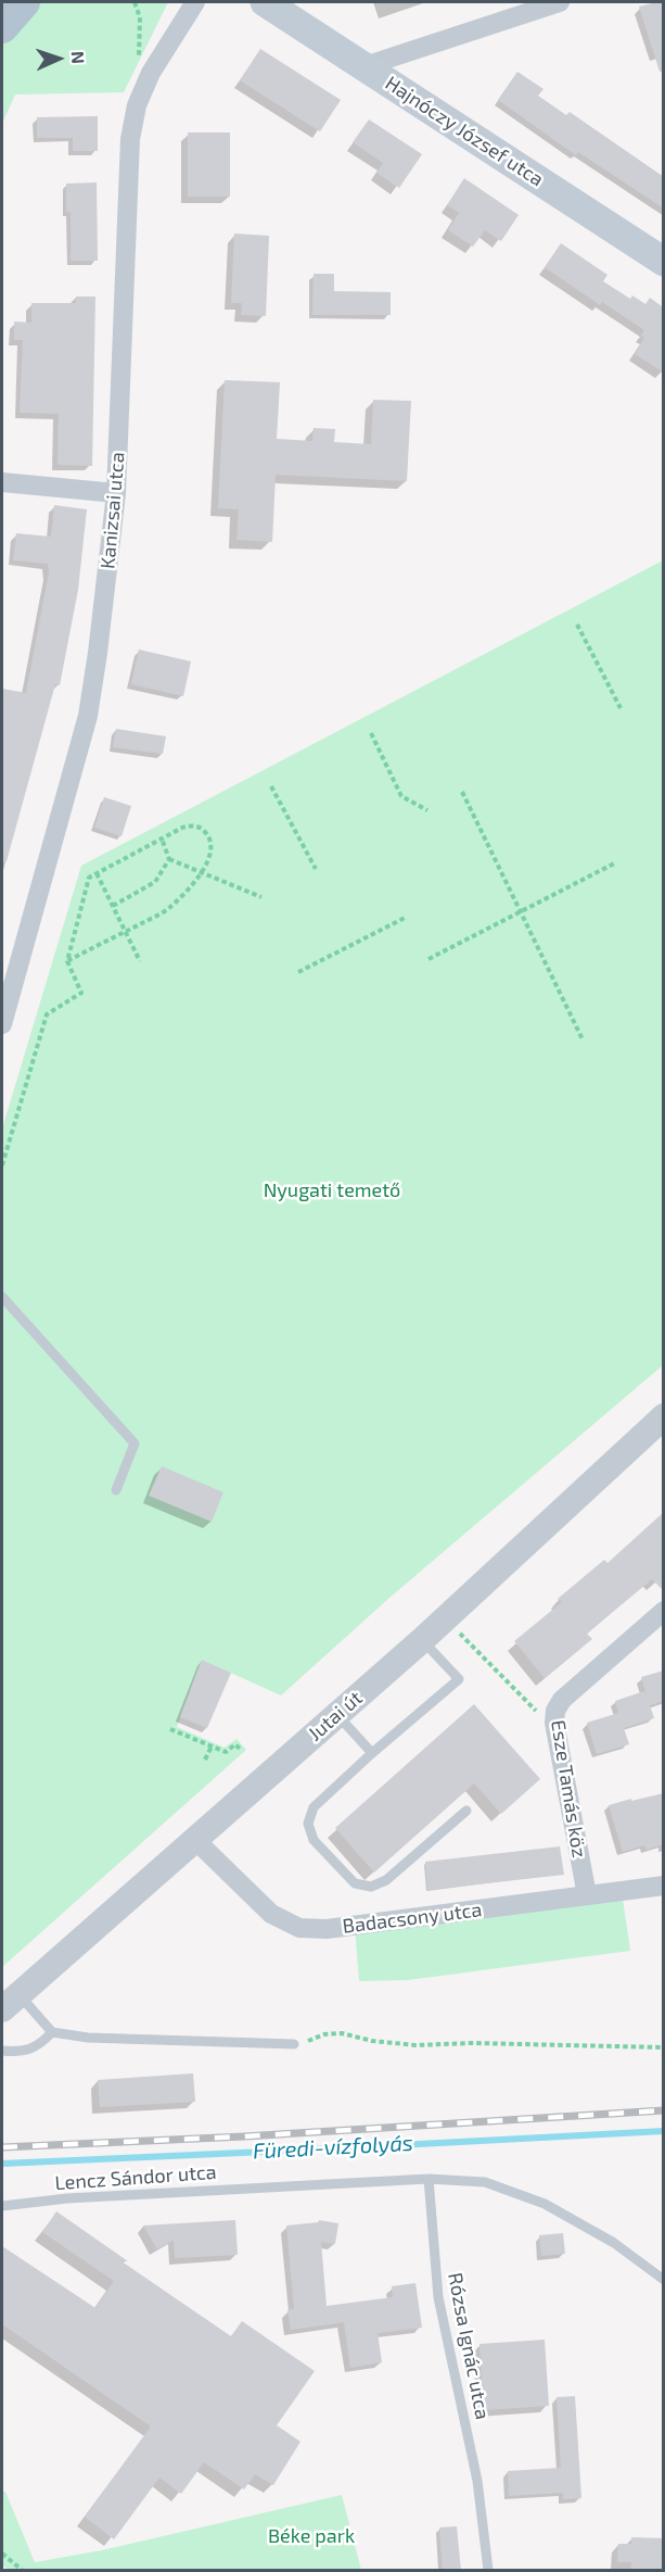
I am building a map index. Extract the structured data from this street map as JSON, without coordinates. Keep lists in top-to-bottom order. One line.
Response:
{"streets":{"main road":["Hajnóczy József utca"],"street":["Kanizsai utca","Jutai út","Esze Tamás köz","Badacsony utca"],"lane":["Lencz Sándor utca","Rózsa Ignác utca"]},"crossings":[["Jutai út","Badacsony utca"],["Esze Tamás köz","Badacsony utca"],["Lencz Sándor utca","Rózsa Ignác utca"]],"water":["Füredi-vízfolyás"],"parks":["Nyugati temető","Béke park"],"north":"right"}
